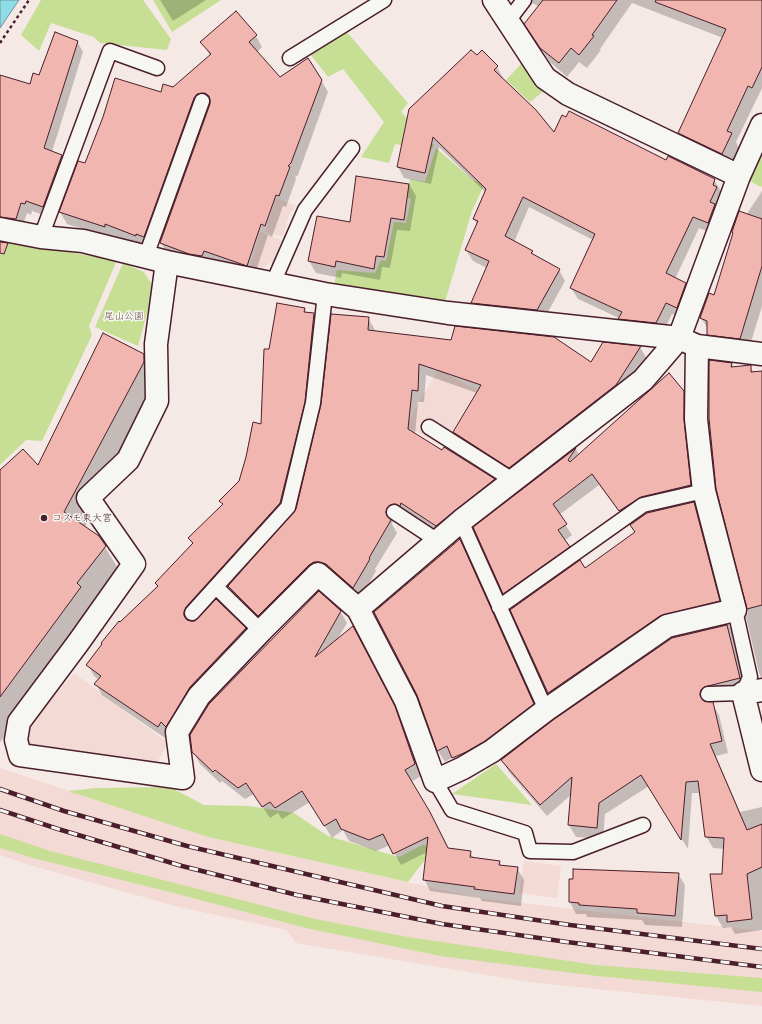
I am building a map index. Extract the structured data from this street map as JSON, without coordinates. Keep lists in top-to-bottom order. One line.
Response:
{"parks":["尾山公園"],"places":["コスモ東大宮"]}
